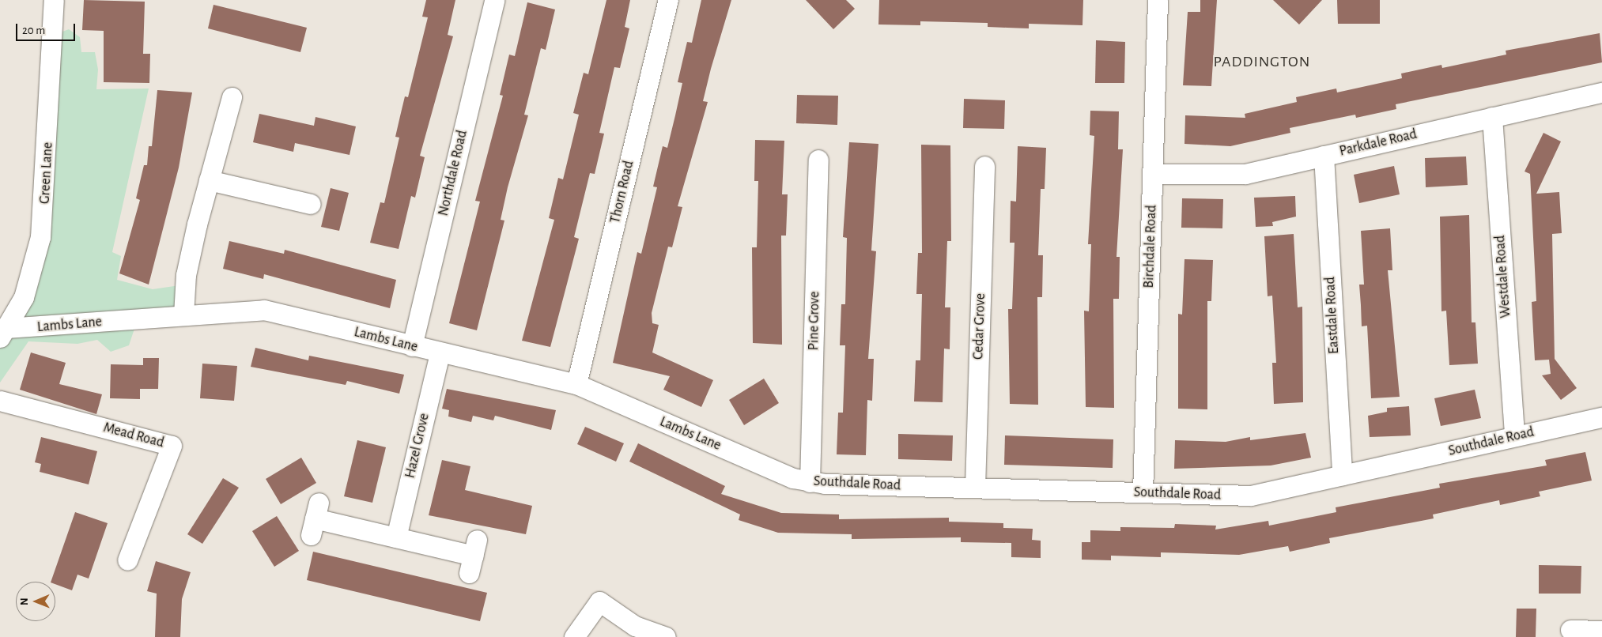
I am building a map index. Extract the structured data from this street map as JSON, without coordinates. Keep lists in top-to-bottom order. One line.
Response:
{"streets":{"street":["Parkdale Road","Green Lane","Northdale Road","Thorn Road","Birchdale Road","Westdale Road","Eastdale Road","Pine Grove","Lambs Lane","Cedar Grove","Mead Road","Southdale Road","Hazel Grove"]},"crossings":[["Parkdale Road","Birchdale Road"],["Parkdale Road","Westdale Road"],["Parkdale Road","Eastdale Road"],["Green Lane","Lambs Lane"],["Northdale Road","Lambs Lane"],["Thorn Road","Lambs Lane"],["Birchdale Road","Southdale Road"],["Westdale Road","Southdale Road"],["Eastdale Road","Southdale Road"],["Pine Grove","Southdale Road"],["Lambs Lane","Southdale Road"],["Lambs Lane","Hazel Grove"],["Cedar Grove","Southdale Road"]],"districts":["PADDINGTON"],"scale_bar":"20 m","north":"left"}
